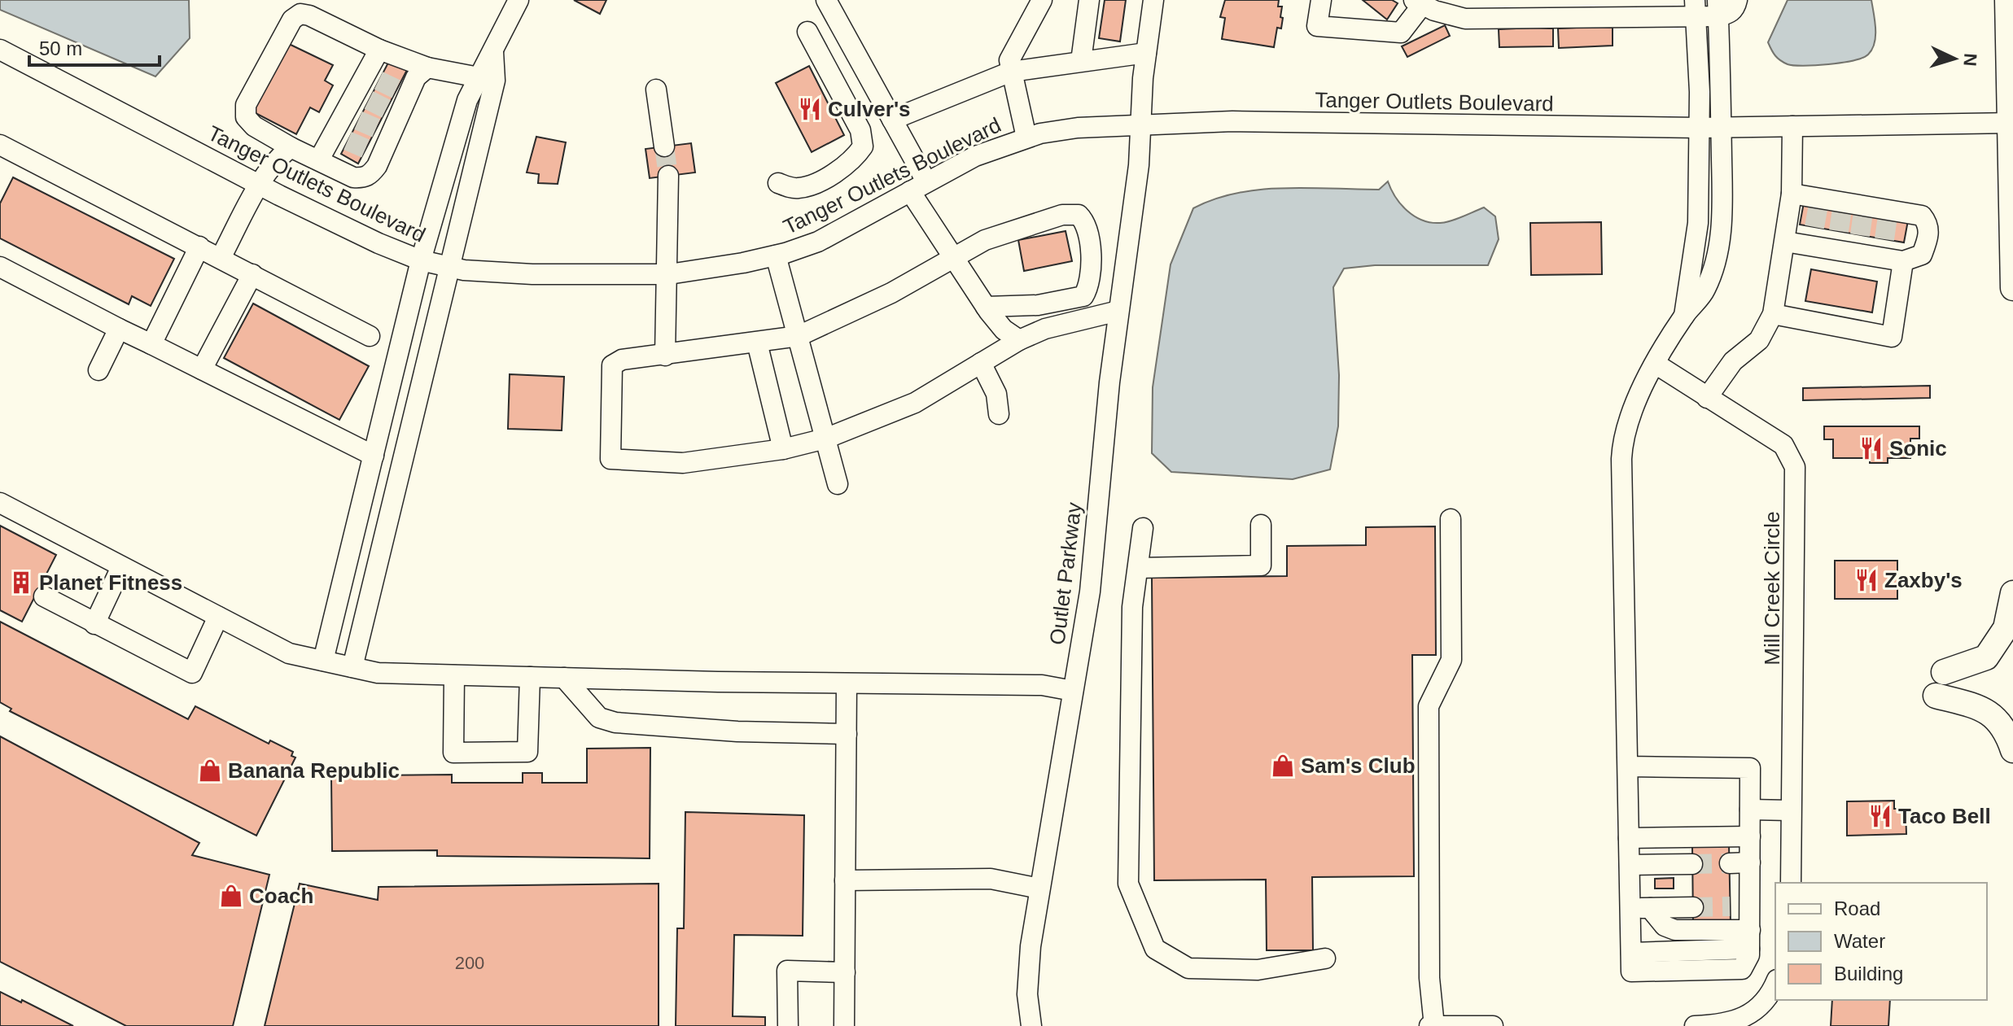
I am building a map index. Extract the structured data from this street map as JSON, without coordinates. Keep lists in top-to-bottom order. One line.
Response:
{"streets":{"street":["Tanger Outlets Boulevard","Outlet Parkway","Mill Creek Circle"]},"crossings":[["Tanger Outlets Boulevard","Outlet Parkway"]],"places":{"restaurant":["Culver's","Sonic","Zaxby's","Taco Bell"],"building":["Planet Fitness"],"shop":["Sam's Club","Banana Republic","Coach"]},"house_numbers":["200"],"legend":["Road","Water","Building"],"scale_bar":"50 m","north":"right"}
